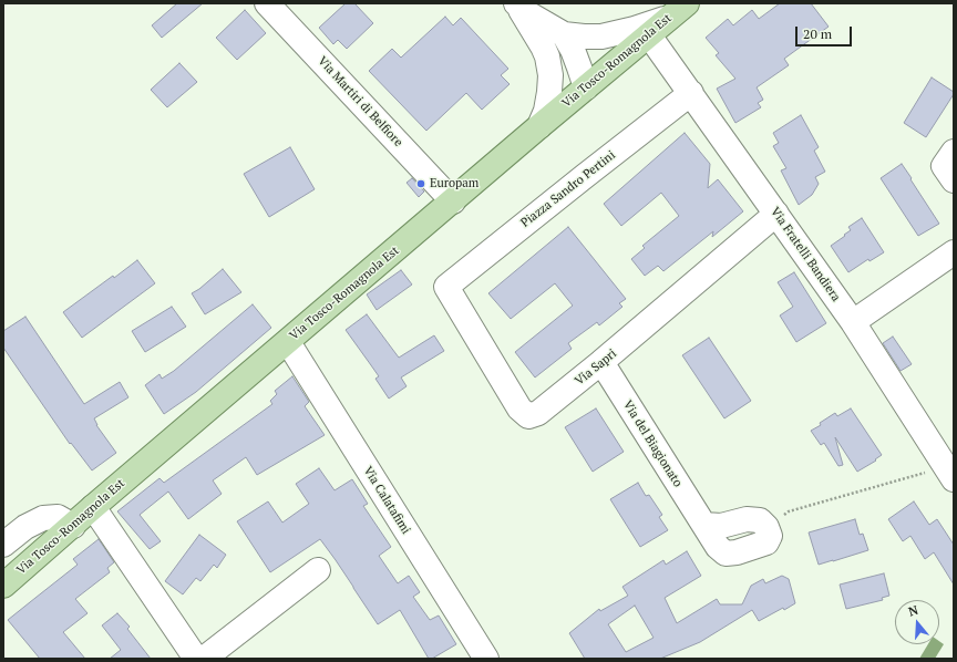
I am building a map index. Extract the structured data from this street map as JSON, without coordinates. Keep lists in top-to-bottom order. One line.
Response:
{"streets":{"main road":["Via Tosco-Romagnola Est"],"street":["Via Martiri di Belfiore","Piazza Sandro Pertini","Via Fratelli Bandiera","Via Sapri","Via del Biagionato","Via Calatafimi"]},"crossings":[["Via Tosco-Romagnola Est","Via Martiri di Belfiore"],["Via Tosco-Romagnola Est","Via Fratelli Bandiera"],["Via Tosco-Romagnola Est","Via Calatafimi"],["Piazza Sandro Pertini","Via Fratelli Bandiera"],["Piazza Sandro Pertini","Via Sapri"],["Via Fratelli Bandiera","Via Sapri"],["Via Sapri","Via del Biagionato"]],"places":["Europam"],"scale_bar":"20 m","north":"top"}
